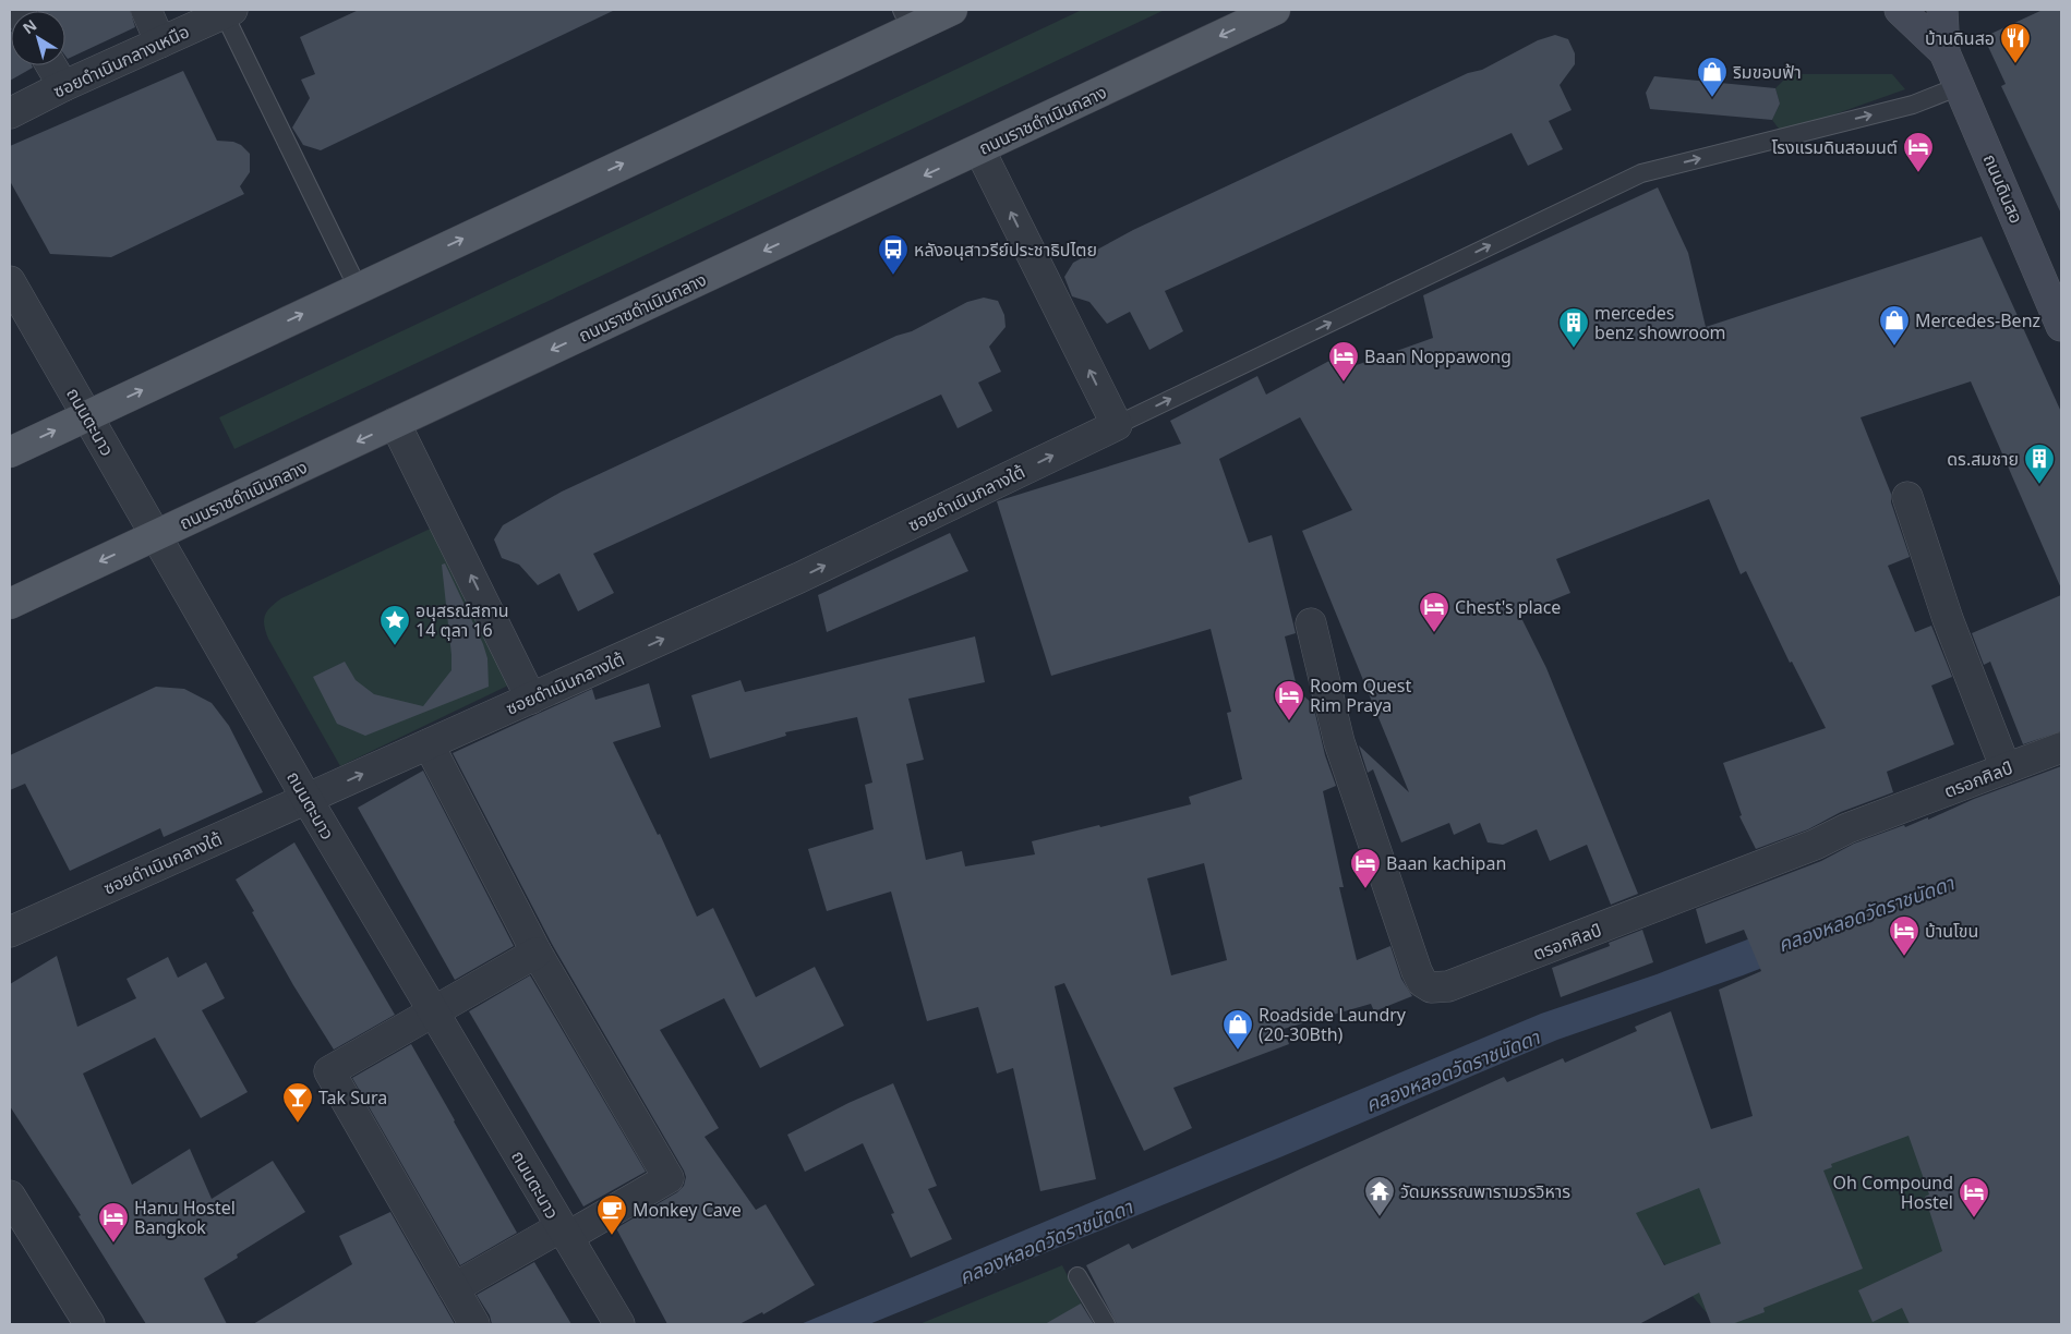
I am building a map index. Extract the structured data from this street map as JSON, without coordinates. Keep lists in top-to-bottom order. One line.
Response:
{"streets":{"main road":["ถนนราชดำเนินกลาง","ถนนดินสอ"],"street":["ซอยดำเนินกลางเหนือ","ถนนตะนาว","ซอยดำเนินกลางใต้","ตรอกศิลป์"]},"crossings":[["ถนนราชดำเนินกลาง","ถนนตะนาว"],["ถนนตะนาว","ซอยดำเนินกลางใต้"]],"one_way":["ซอยดำเนินกลางใต้"],"water":["คลองหลอดวัดราชนัดดา"],"places":{"restaurant":["บ้านดินสอ"],"shop":["ริมขอบฟ้า","Mercedes-Benz","Roadside Laundry (20-30Bth)"],"hotel":["โรงแรมดินสอมนต์","Baan Noppawong","Chest's place","Room Quest Rim Praya","Baan kachipan","บ้านโขน","Oh Compound Hostel","Hanu Hostel Bangkok"],"bus stop":["หลังอนุสาวรีย์ประชาธิปไตย"],"building":["mercedes benz showroom","ดร.สมชาย"],"place":["อนุสรณ์สถาน 14 ตุลา 16"],"bar":["Tak Sura"],"temple":["วัดมหรรณพารามวรวิหาร"],"cafe":["Monkey Cave"]},"north":"top left"}
